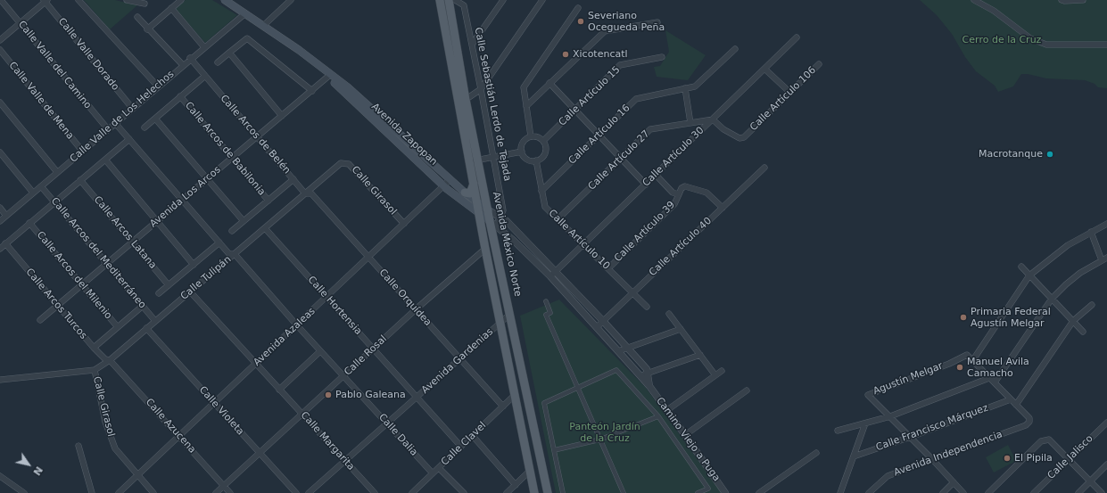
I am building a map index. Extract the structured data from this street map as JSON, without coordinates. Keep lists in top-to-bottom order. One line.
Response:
{"streets":{"main road":["Avenida Zapopan","Avenida México Norte"],"street":["Calle Valle Dorado","Calle Valle del Camino","Calle Artículo 15","Calle Artículo 106","Calle Valle de Mena","Calle Sebastián Lerdo de Tejada","Calle Valle de Los Helechos","Calle Arcos de Belén","Calle Artículo 16","Calle Arcos de Babilonia","Calle Artículo 30","Calle Artículo 27","Calle Girasol","Avenida Los Arcos","Calle Artículo 39","Calle Arcos Latana","Calle Artículo 10","Calle Artículo 40","Calle Arcos del Mediterráneo","Calle Arcos del Milenio","Calle Tulipán","Calle Orquídea","Calle Arcos Turcos","Calle Hortensia","Avenida Azaleas","Calle Rosal","Avenida Gardenias","Agustín Melgar","Calle Violeta","Calle Azucena","Calle Francisco Márquez","Calle Dalia","Camino Viejo a Puga","Calle Margarita","Calle Clavel","Avenida Independencia","Calle Jalisco"]},"crossings":[["Calle Valle Dorado","Calle Valle de Los Helechos"],["Calle Valle del Camino","Calle Valle de Los Helechos"],["Calle Artículo 15","Calle Artículo 10"],["Calle Artículo 106","Calle Artículo 30"],["Calle Artículo 106","Calle Artículo 27"],["Calle Valle de Mena","Calle Valle de Los Helechos"],["Calle Sebastián Lerdo de Tejada","Avenida México Norte"],["Calle Valle de Los Helechos","Calle Arcos de Belén"],["Calle Valle de Los Helechos","Avenida Zapopan"],["Calle Valle de Los Helechos","Calle Arcos del Mediterráneo"],["Calle Valle de Los Helechos","Calle Dalia"],["Calle Arcos de Belén","Avenida Los Arcos"],["Calle Arcos de Belén","Calle Tulipán"],["Calle Arcos de Belén","Calle Orquídea"],["Avenida Zapopan","Avenida Los Arcos"],["Avenida Zapopan","Avenida México Norte"],["Avenida Zapopan","Avenida Azaleas"],["Calle Artículo 16","Calle Artículo 10"],["Calle Arcos de Babilonia","Avenida Los Arcos"],["Calle Artículo 30","Calle Artículo 27"],["Calle Artículo 30","Calle Artículo 10"],["Calle Artículo 27","Calle Artículo 10"],["Calle Girasol","Calle Tulipán"],["Calle Girasol","Avenida Azaleas"],["Avenida Los Arcos","Calle Arcos Latana"],["Avenida Los Arcos","Calle Arcos del Mediterráneo"],["Avenida Los Arcos","Calle Arcos del Milenio"],["Avenida Los Arcos","Calle Arcos Turcos"],["Avenida Los Arcos","Calle Dalia"],["Calle Artículo 39","Calle Artículo 10"],["Calle Artículo 10","Calle Artículo 40"],["Avenida México Norte","Calle Rosal"],["Avenida México Norte","Avenida Gardenias"],["Avenida México Norte","Calle Clavel"],["Calle Arcos del Mediterráneo","Calle Tulipán"],["Calle Tulipán","Calle Orquídea"],["Calle Tulipán","Calle Arcos Turcos"],["Calle Tulipán","Calle Hortensia"],["Calle Tulipán","Calle Violeta"],["Calle Tulipán","Calle Azucena"],["Calle Tulipán","Calle Dalia"],["Calle Tulipán","Calle Margarita"],["Calle Orquídea","Avenida Azaleas"],["Calle Orquídea","Calle Rosal"],["Calle Orquídea","Avenida Gardenias"],["Calle Orquídea","Calle Clavel"],["Calle Arcos Turcos","Calle Azucena"],["Calle Hortensia","Avenida Azaleas"],["Calle Hortensia","Calle Rosal"],["Calle Hortensia","Avenida Gardenias"],["Calle Hortensia","Calle Clavel"],["Avenida Azaleas","Calle Violeta"],["Avenida Azaleas","Calle Azucena"],["Avenida Azaleas","Calle Dalia"],["Avenida Azaleas","Calle Margarita"],["Calle Rosal","Calle Violeta"],["Calle Rosal","Calle Azucena"],["Calle Rosal","Calle Dalia"],["Calle Rosal","Calle Margarita"],["Avenida Gardenias","Calle Dalia"],["Avenida Gardenias","Calle Margarita"],["Calle Dalia","Calle Clavel"]],"parks":["Cerro de la Cruz","Panteón Jardín de la Cruz"],"places":["Severiano Ocegueda Peña","Xicotencatl","Macrotanque","Primaria Federal Agustín Melgar","Manuel Avila Camacho","Pablo Galeana","El Pipila"],"north":"bottom right"}
